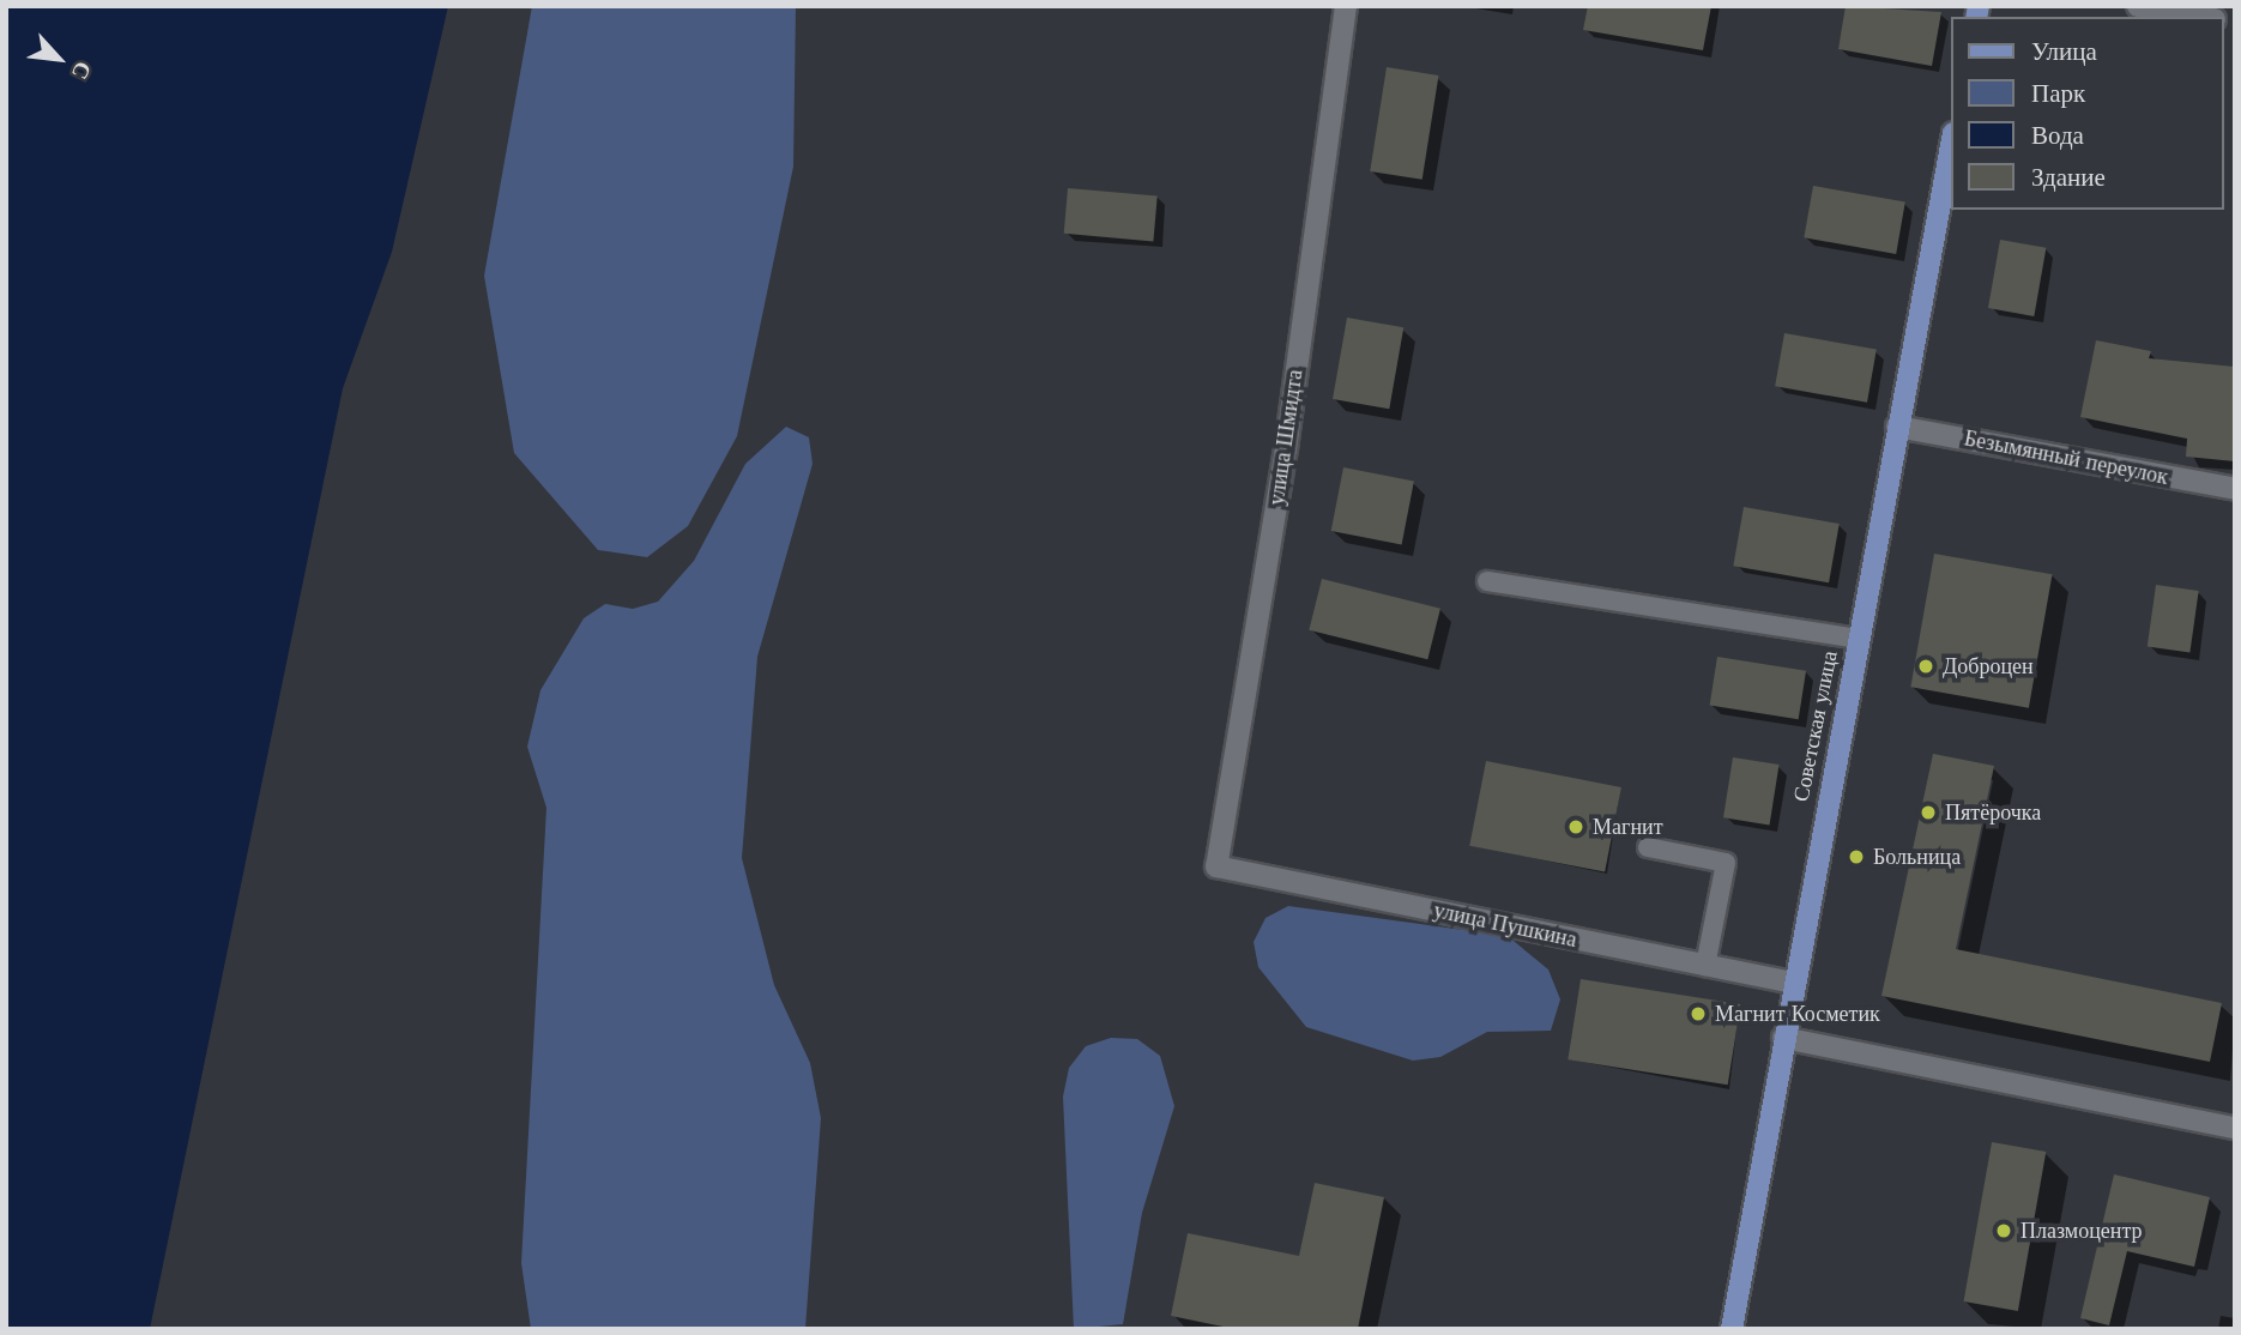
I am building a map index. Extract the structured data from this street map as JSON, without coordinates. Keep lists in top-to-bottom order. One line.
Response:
{"streets":{"main road":["Советская улица"],"street":["улица Шмидта","Безымянный переулок","улица Пушкина"]},"crossings":[["улица Шмидта","улица Пушкина"],["Безымянный переулок","Советская улица"],["Советская улица","улица Пушкина"]],"places":["Доброцен","Пятёрочка","Магнит","Больница","Магнит Косметик","Плазмоцентр"],"legend":["Улица","Парк","Вода","Здание"],"north":"bottom right"}
